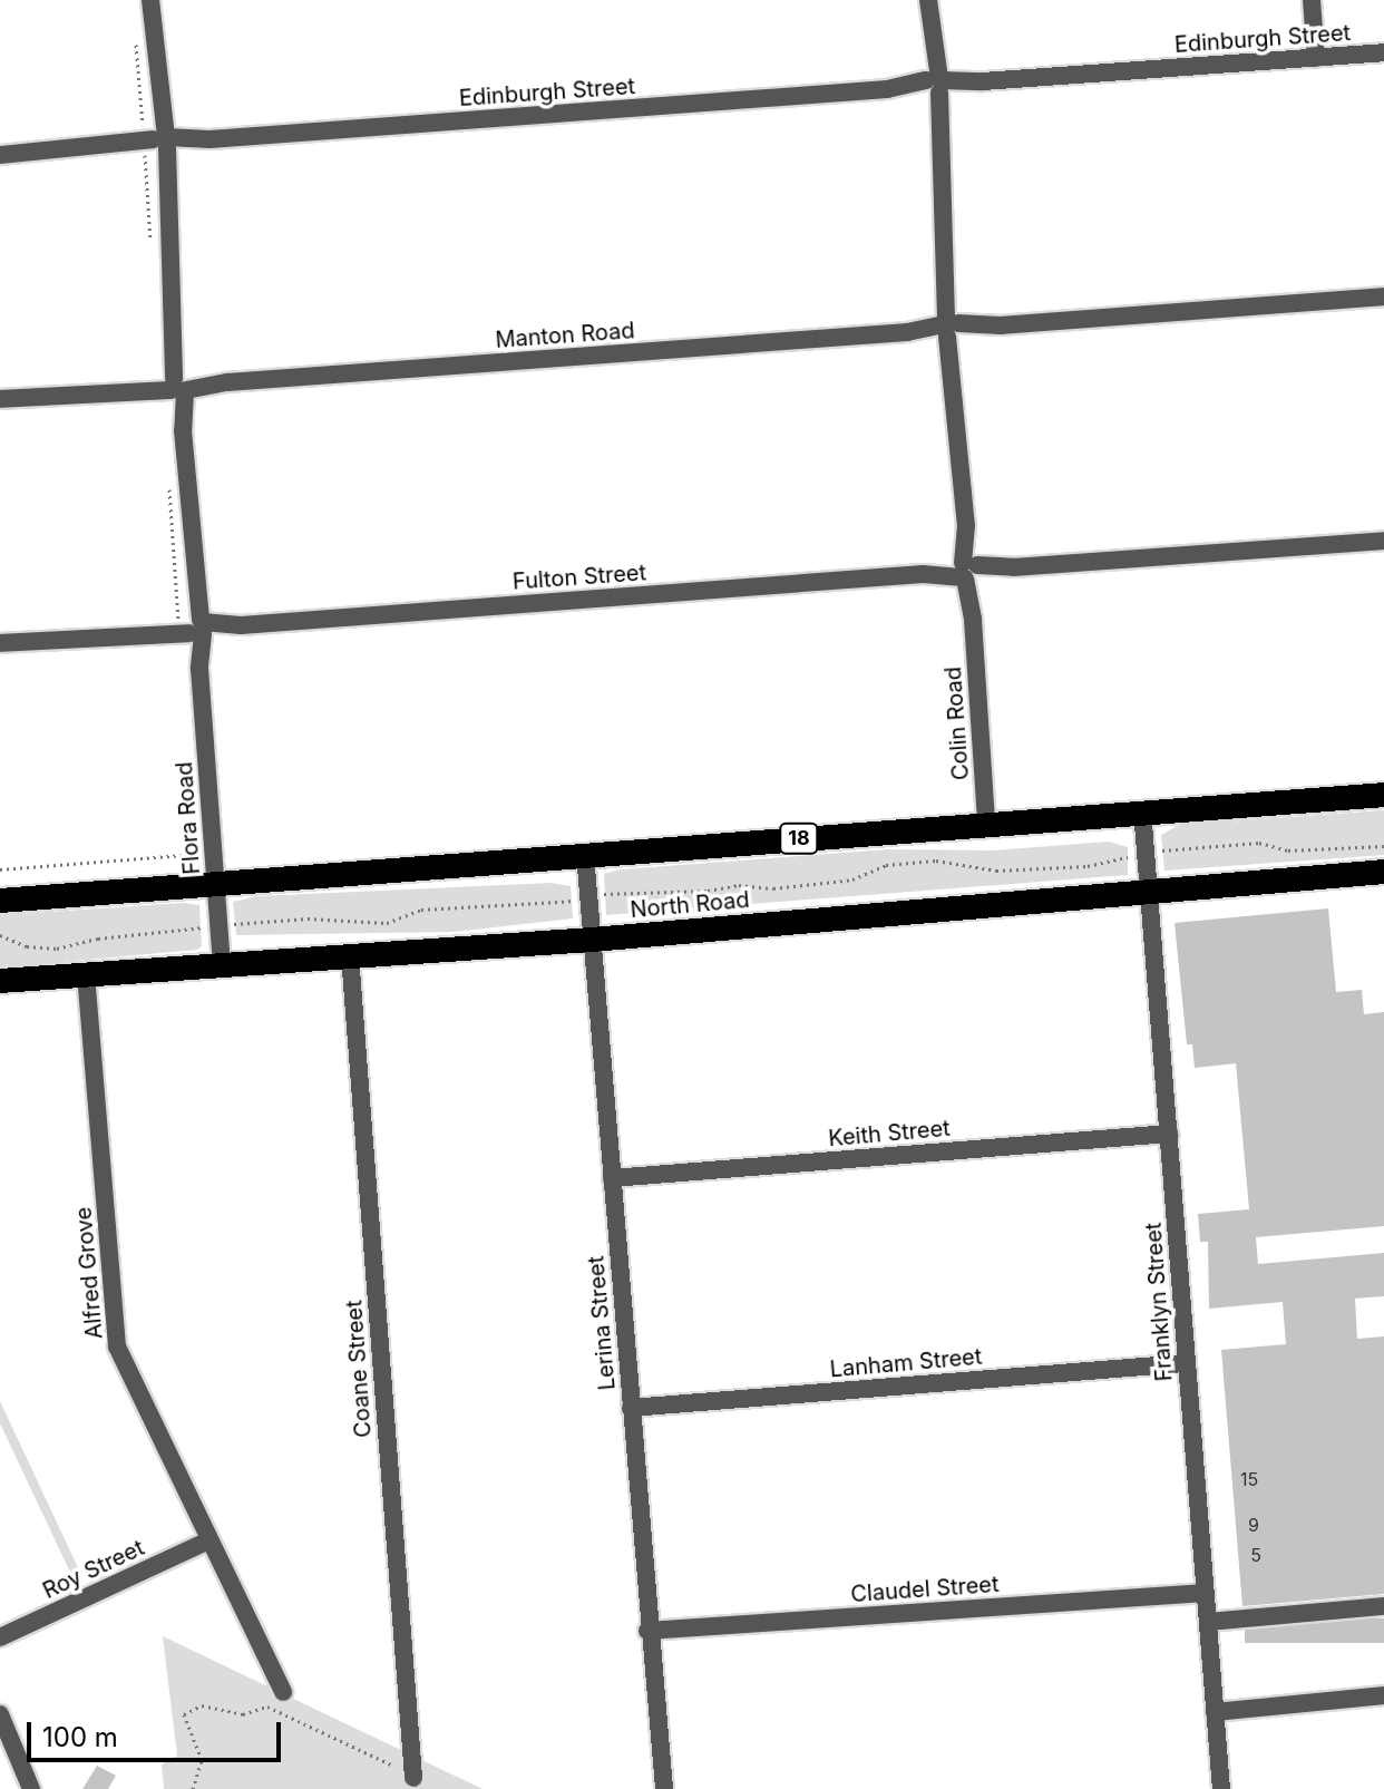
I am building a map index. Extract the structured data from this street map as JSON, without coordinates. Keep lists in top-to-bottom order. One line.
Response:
{"streets":{"highway":["18","North Road"],"street":["Edinburgh Street","Manton Road","Fulton Street","Colin Road","Flora Road","Keith Street","Alfred Grove","Franklyn Street","Lerina Street","Lanham Street","Coane Street","Roy Street","Claudel Street"]},"crossings":[["Edinburgh Street","Colin Road"],["Edinburgh Street","Flora Road"],["Manton Road","Colin Road"],["Manton Road","Flora Road"],["Fulton Street","Colin Road"],["Fulton Street","Flora Road"],["Colin Road","18"],["Flora Road","18"],["Flora Road","North Road"],["18","Franklyn Street"],["18","Lerina Street"],["North Road","Alfred Grove"],["North Road","Franklyn Street"],["North Road","Lerina Street"],["North Road","Coane Street"],["Keith Street","Franklyn Street"],["Keith Street","Lerina Street"],["Alfred Grove","Roy Street"],["Franklyn Street","Lanham Street"],["Franklyn Street","Claudel Street"],["Lerina Street","Lanham Street"],["Lerina Street","Claudel Street"]],"house_numbers":["15","9","5"],"scale_bar":"100 m"}
